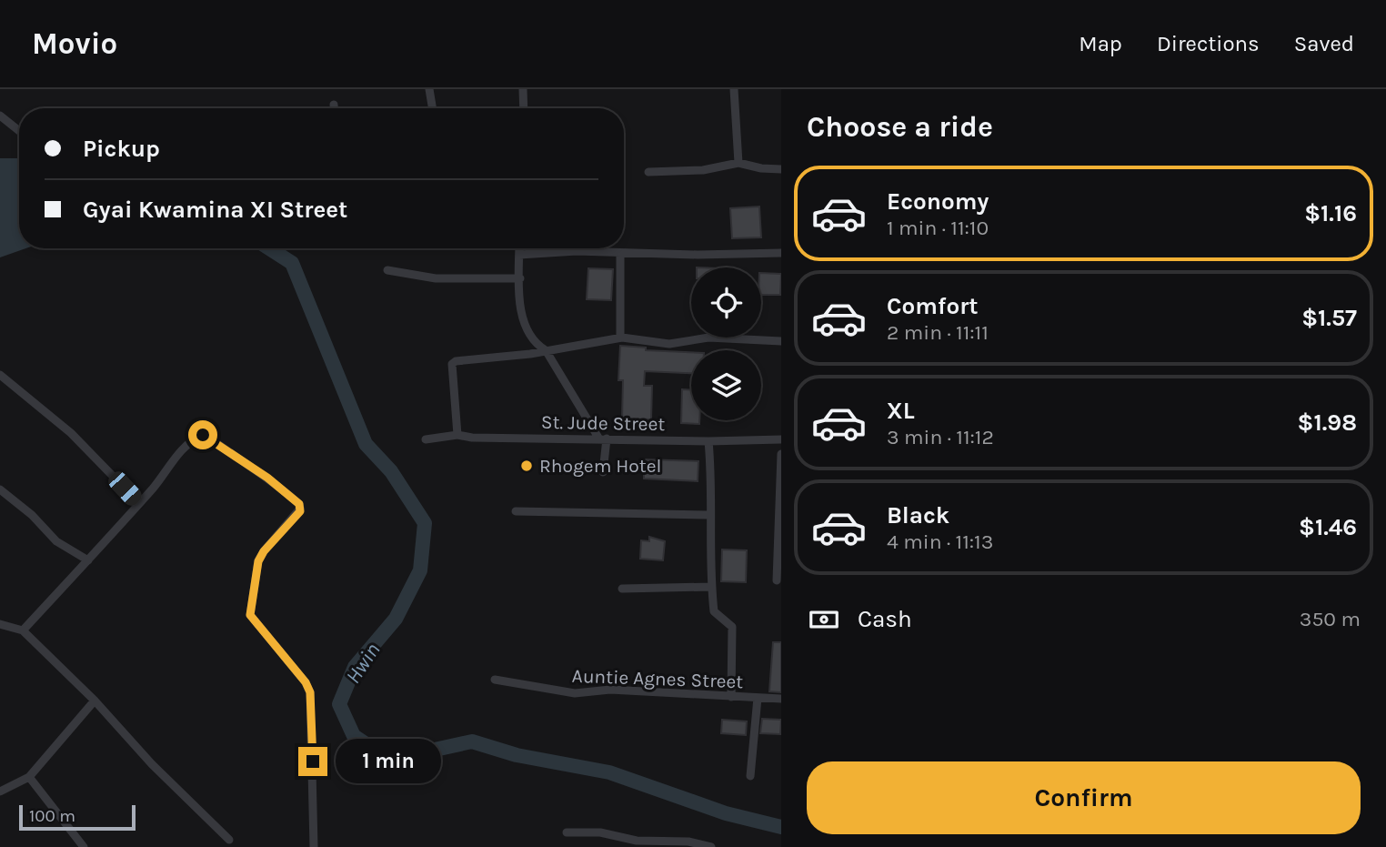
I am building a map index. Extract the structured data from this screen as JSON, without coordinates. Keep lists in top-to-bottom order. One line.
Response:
{"streets":{"street":["St. Jude Street","Auntie Agnes Street"]},"water":["Hwin"],"places":["Rhogem Hotel"],"scale_bar":"100 m","page":{"header":"Movio","nav":["Map","Directions","Saved"],"heading":"Choose a ride","banner":["Pickup","Gyai Kwamina XI Street"],"list":[{"name":"Economy","note":"1 min · 11:10","value":"$1.16"},{"name":"Comfort","note":"2 min · 11:11","value":"$1.57"},{"name":"XL","note":"3 min · 11:12","value":"$1.98"},{"name":"Black","note":"4 min · 11:13","value":"$1.46"}],"pay":["Cash","350 m"],"bubble":"1 min","buttons":"Confirm","scale":"100 m"}}
